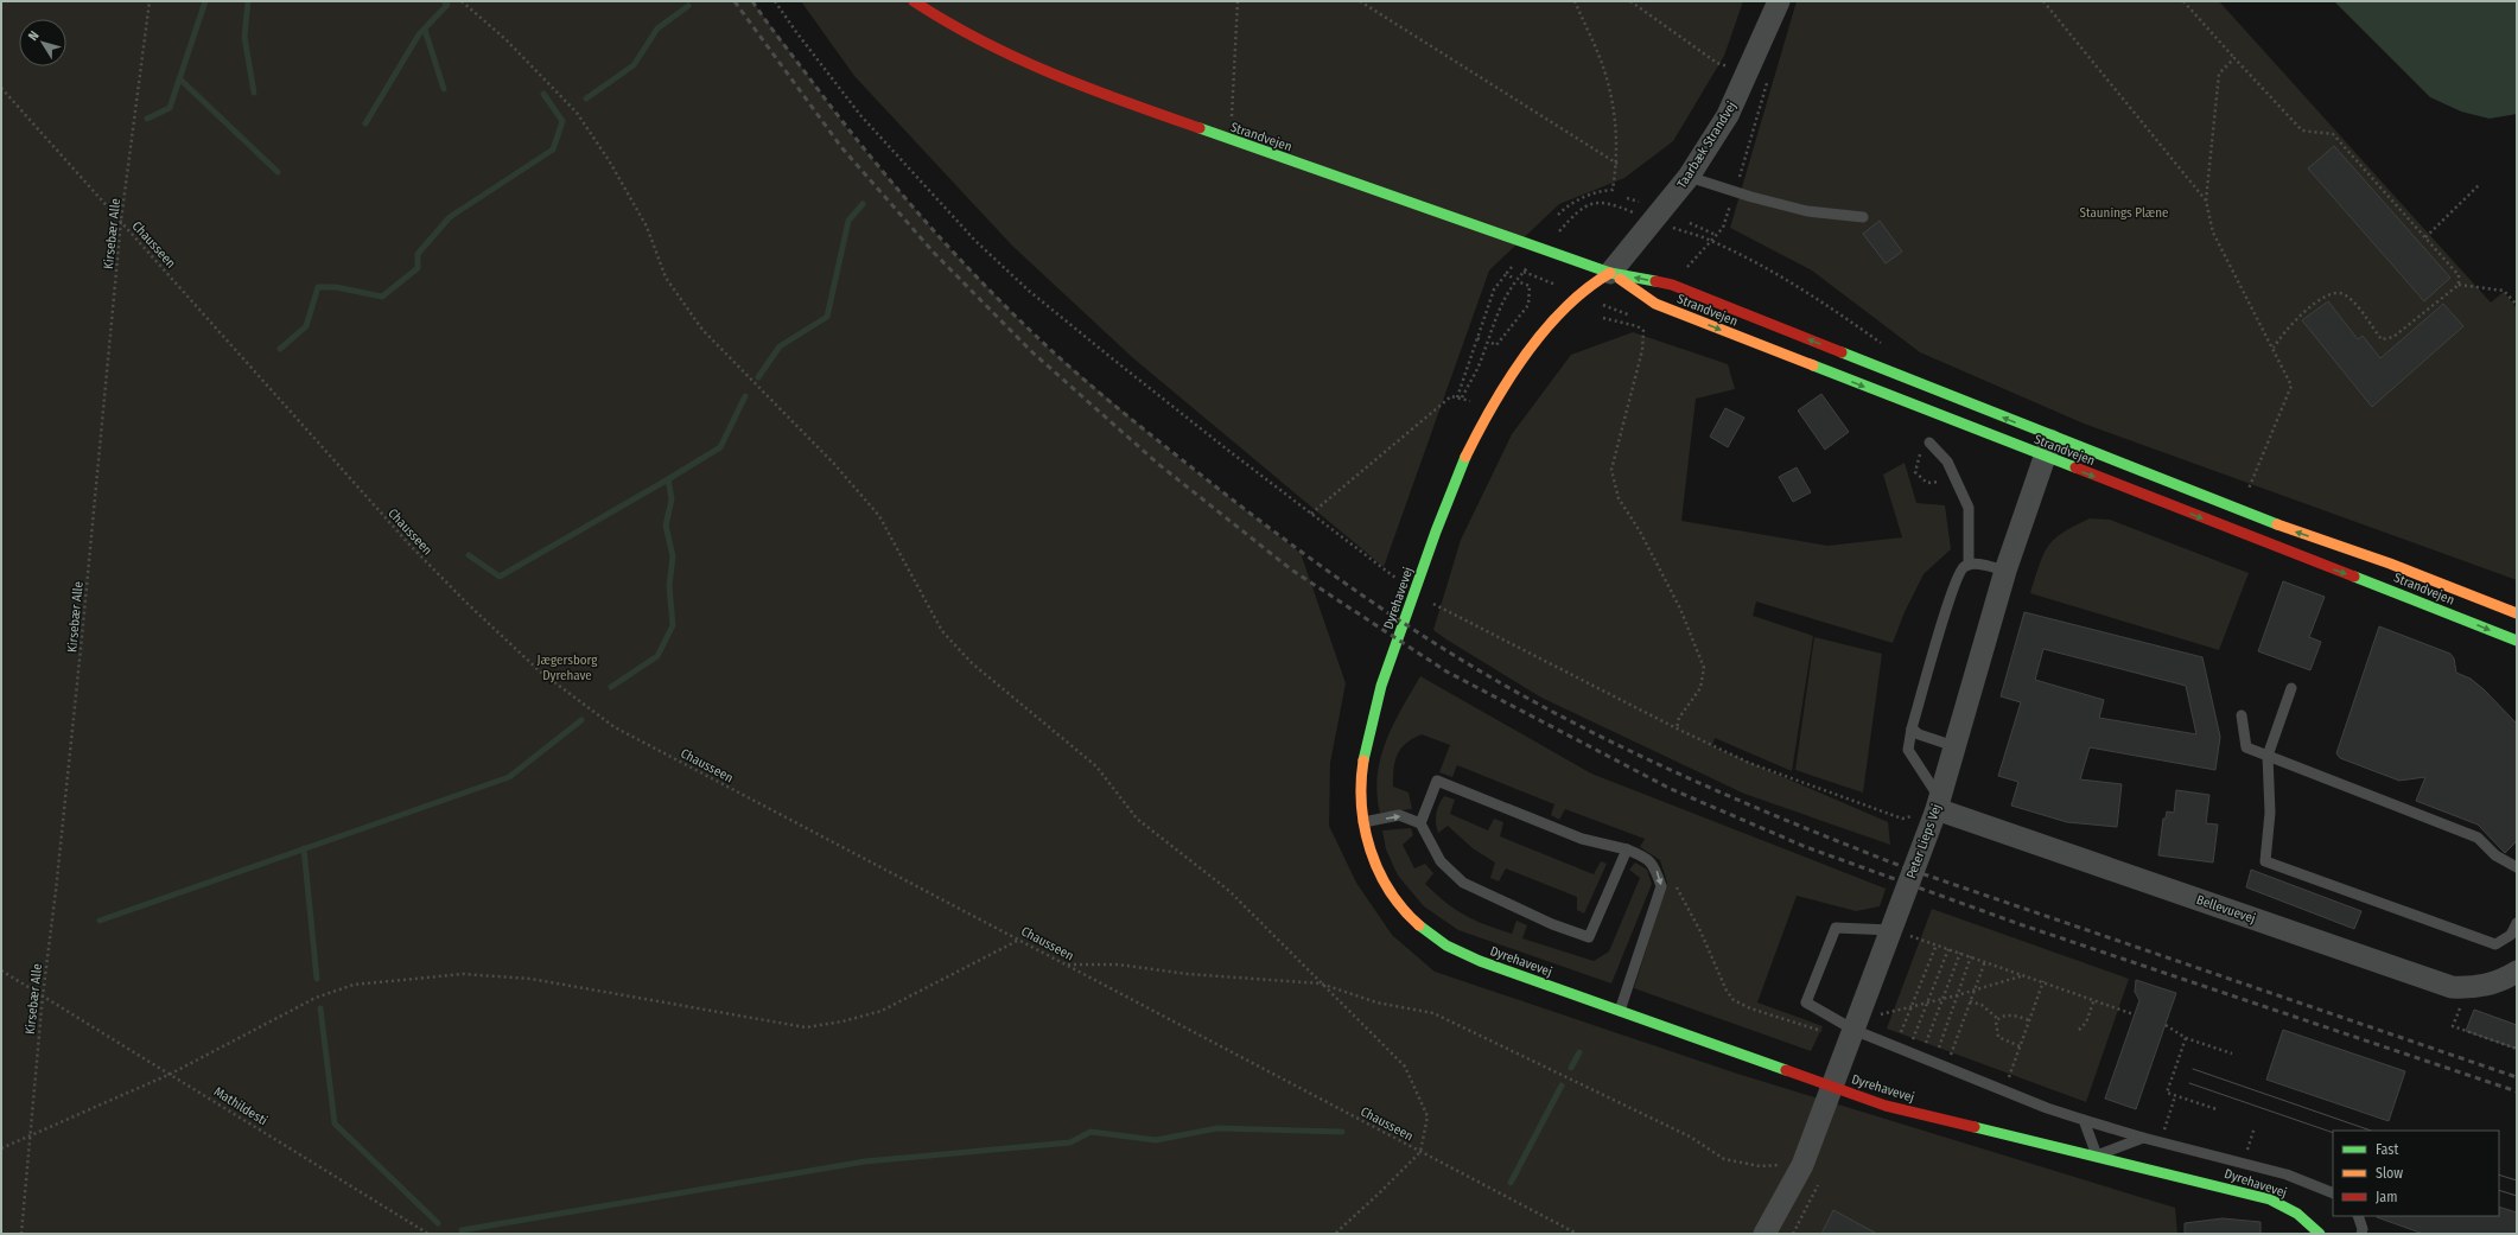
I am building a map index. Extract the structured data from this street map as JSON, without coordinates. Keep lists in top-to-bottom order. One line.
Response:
{"streets":{"main road":["Strandvejen","Dyrehavevej"],"street":["Taarbæk Strandvej","Peter Lieps Vej","Bellevuevej"],"path":["Kirsebær Alle","Chausseen","Mathildesti"]},"crossings":[["Strandvejen","Taarbæk Strandvej"],["Strandvejen","Dyrehavevej"],["Strandvejen","Peter Lieps Vej"],["Taarbæk Strandvej","Dyrehavevej"],["Kirsebær Alle","Chausseen"],["Kirsebær Alle","Mathildesti"],["Peter Lieps Vej","Bellevuevej"]],"parks":["Staunings Plæne","Jægersborg Dyrehave"],"legend":["Fast","Slow","Jam"],"north":"top left"}
